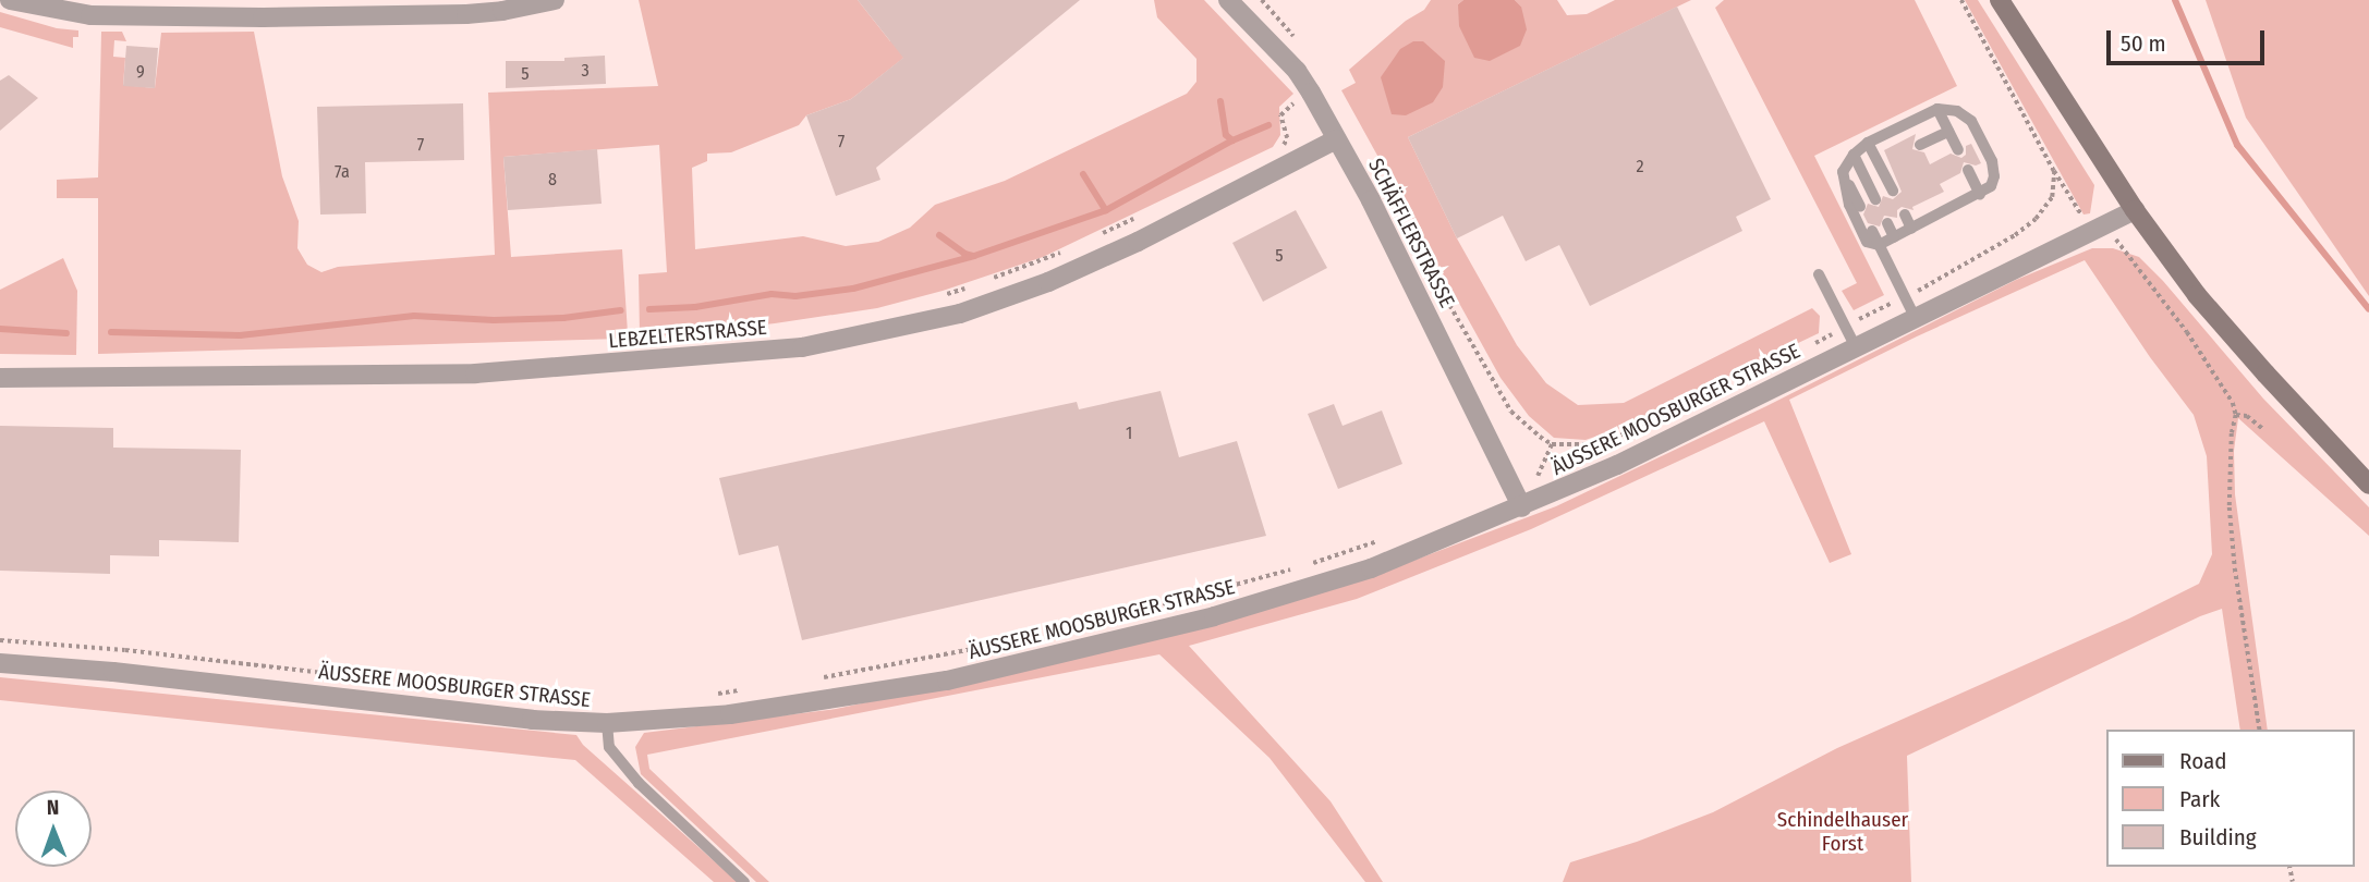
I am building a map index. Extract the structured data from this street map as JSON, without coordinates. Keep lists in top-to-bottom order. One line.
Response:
{"streets":{"street":["SCHÄFFLERSTRASSE","LEBZELTERSTRASSE","ÄUSSERE MOOSBURGER STRASSE"]},"crossings":[["SCHÄFFLERSTRASSE","LEBZELTERSTRASSE"],["SCHÄFFLERSTRASSE","ÄUSSERE MOOSBURGER STRASSE"]],"parks":["Schindelhauser Forst"],"house_numbers":["3","9","5","7","7","2","7a","8","5","1"],"legend":["Road","Park","Building"],"scale_bar":"50 m","north":"top"}
